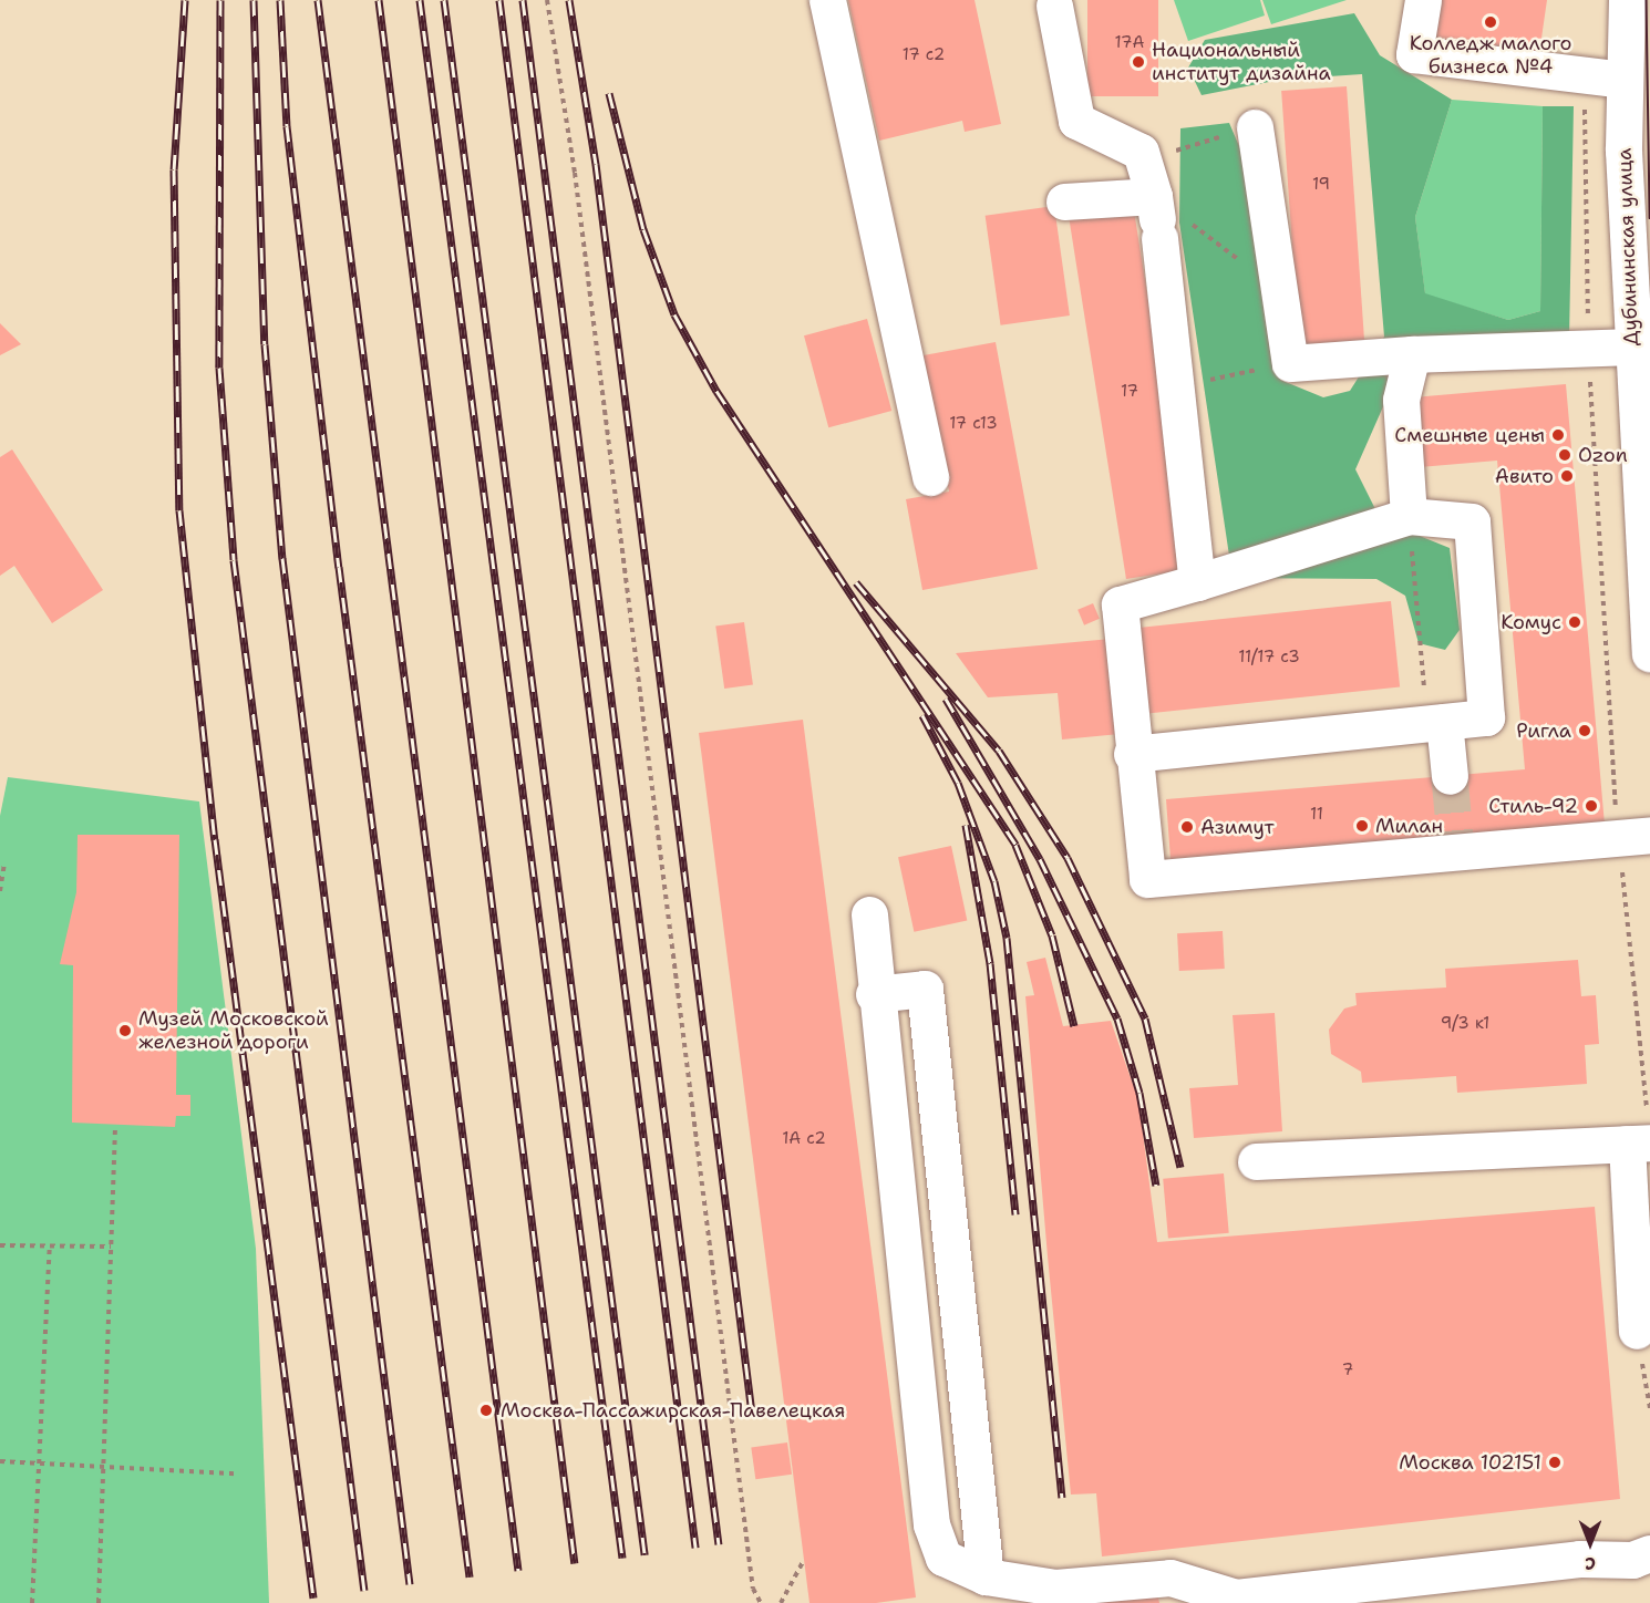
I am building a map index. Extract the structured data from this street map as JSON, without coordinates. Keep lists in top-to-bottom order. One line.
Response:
{"streets":{"main road":["Дубининская улица"]},"places":["Колледж малого бизнеса №4","Национальный институт дизайна","Смешные цены","Ozon","Авито","Комус","Ригла","Стиль-92","Милан","Азимут","Музей Московской железной дороги","Москва-Пассажирская-Павелецкая","Москва 102151"],"house_numbers":["17А","17 с2","19","17","17 с13","11/17 с3","11","9/3 к1","1A c2","7"],"north":"bottom"}
